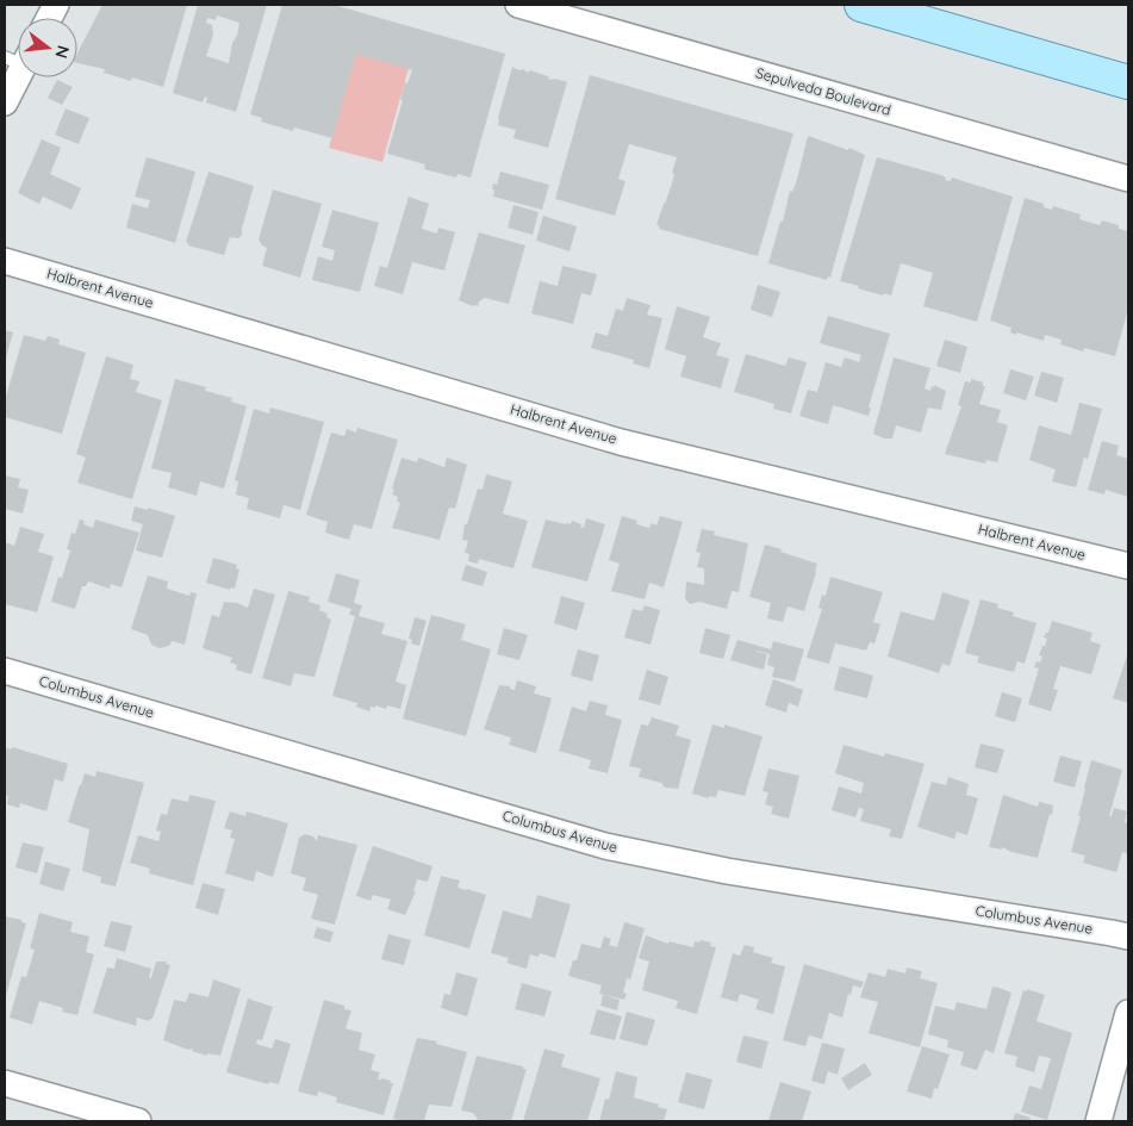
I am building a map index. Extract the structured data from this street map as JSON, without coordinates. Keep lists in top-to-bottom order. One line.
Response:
{"streets":{"street":["Sepulveda Boulevard","Halbrent Avenue","Columbus Avenue"]},"north":"right"}
